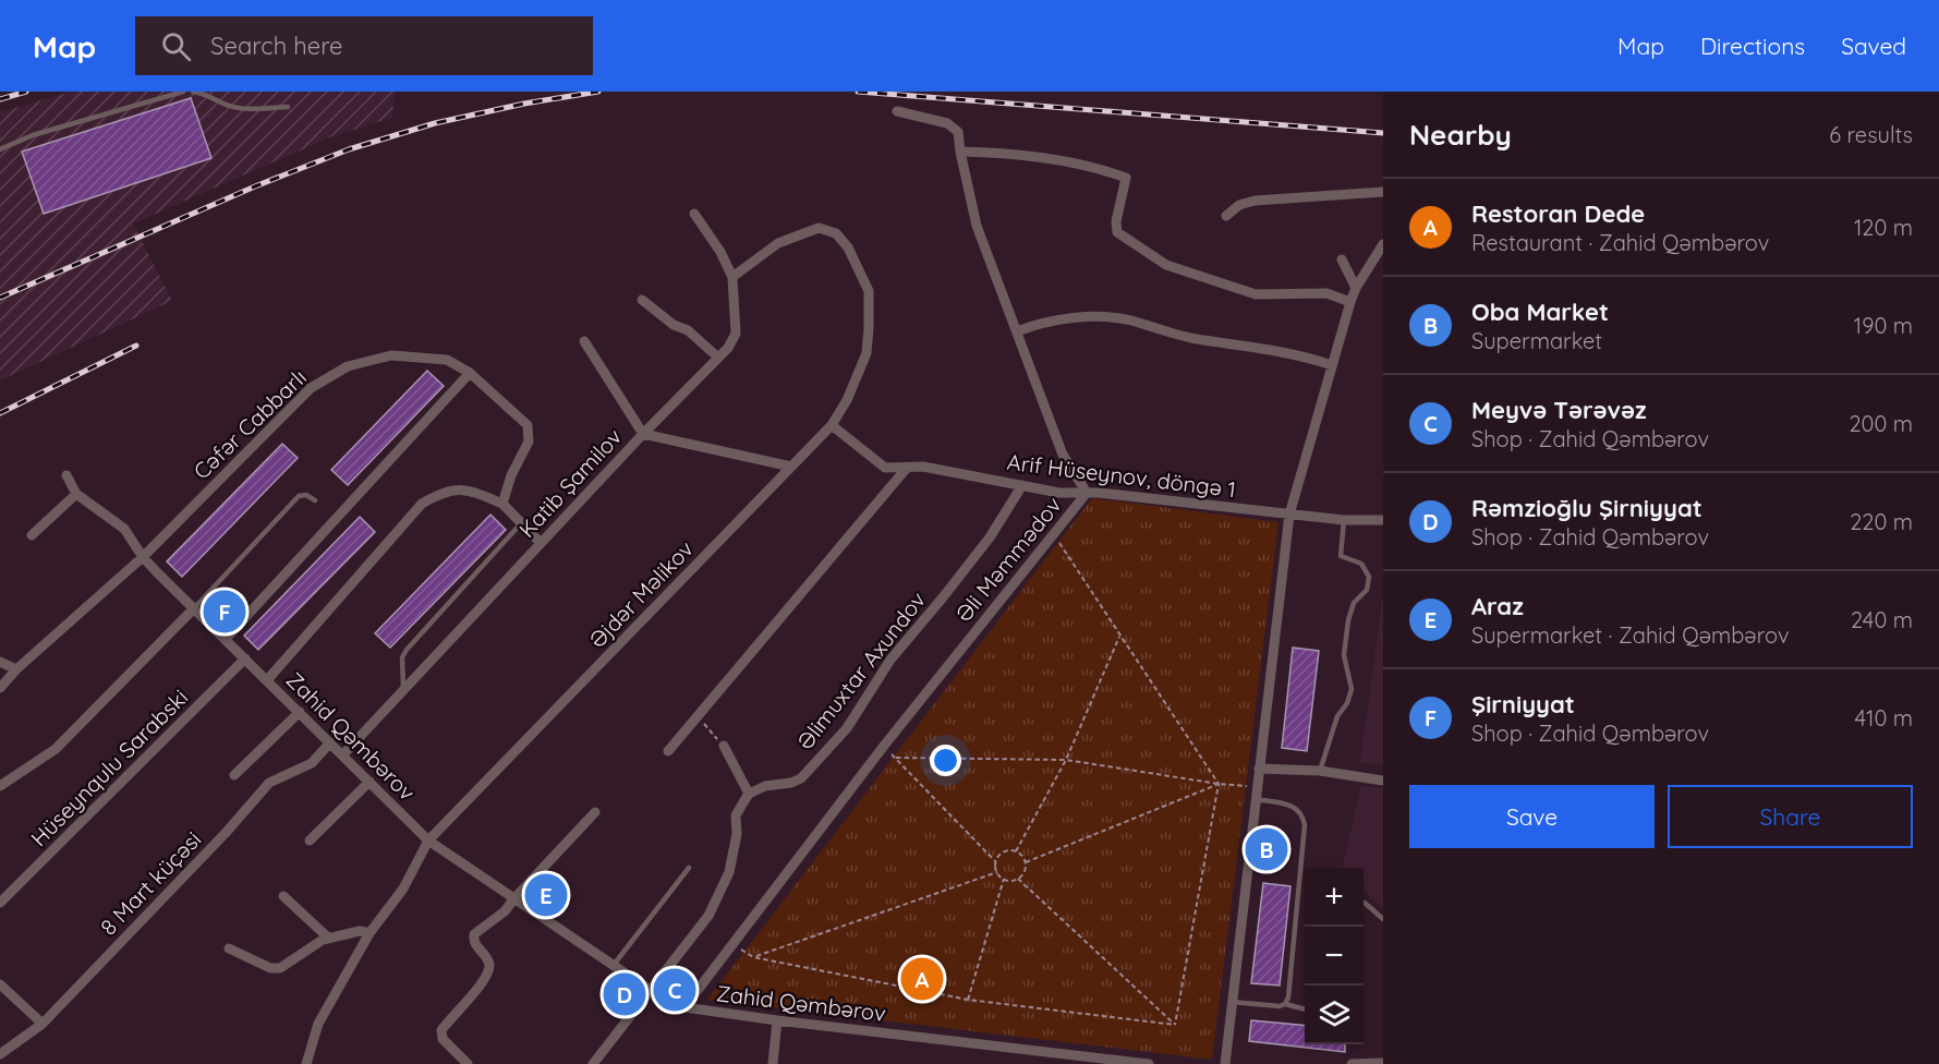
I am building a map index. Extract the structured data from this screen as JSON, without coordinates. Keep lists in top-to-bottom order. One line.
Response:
{"streets":{"street":["Cəfər Cabbarlı","Arif Hüseynov, döngə 1","Katib Şamilov","Əli Məmmədov","Əjdər Məlikov","Əlimuxtar Axundov","Zahid Qəmbərov","Hüseynqulu Sarabski","8 Mart küçəsi"]},"crossings":[["Cəfər Cabbarlı","Zahid Qəmbərov"],["Arif Hüseynov, döngə 1","Əli Məmmədov"],["Arif Hüseynov, döngə 1","Əjdər Məlikov"],["Arif Hüseynov, döngə 1","Əlimuxtar Axundov"],["Katib Şamilov","Əjdər Məlikov"],["Katib Şamilov","Zahid Qəmbərov"],["Əli Məmmədov","Zahid Qəmbərov"],["Əjdər Məlikov","Zahid Qəmbərov"],["Zahid Qəmbərov","Hüseynqulu Sarabski"],["Zahid Qəmbərov","8 Mart küçəsi"]],"page":{"header":"Map","search":"Search here","nav":["Map","Directions","Saved"],"heading":["Nearby","6 results"],"list":[{"mark":"A","name":"Restoran Dede","note":"Restaurant · Zahid Qəmbərov","value":"120 m"},{"mark":"B","name":"Oba Market","note":"Supermarket","value":"190 m"},{"mark":"C","name":"Meyvə Tərəvəz","note":"Shop · Zahid Qəmbərov","value":"200 m"},{"mark":"D","name":"Rəmzioğlu Şirniyyat","note":"Shop · Zahid Qəmbərov","value":"220 m"},{"mark":"E","name":"Araz","note":"Supermarket · Zahid Qəmbərov","value":"240 m"},{"mark":"F","name":"Şirniyyat","note":"Shop · Zahid Qəmbərov","value":"410 m"}],"pins":["F","B","E","A","C","D"],"buttons":["Save","Share"],"map_buttons":["+","−"]}}
